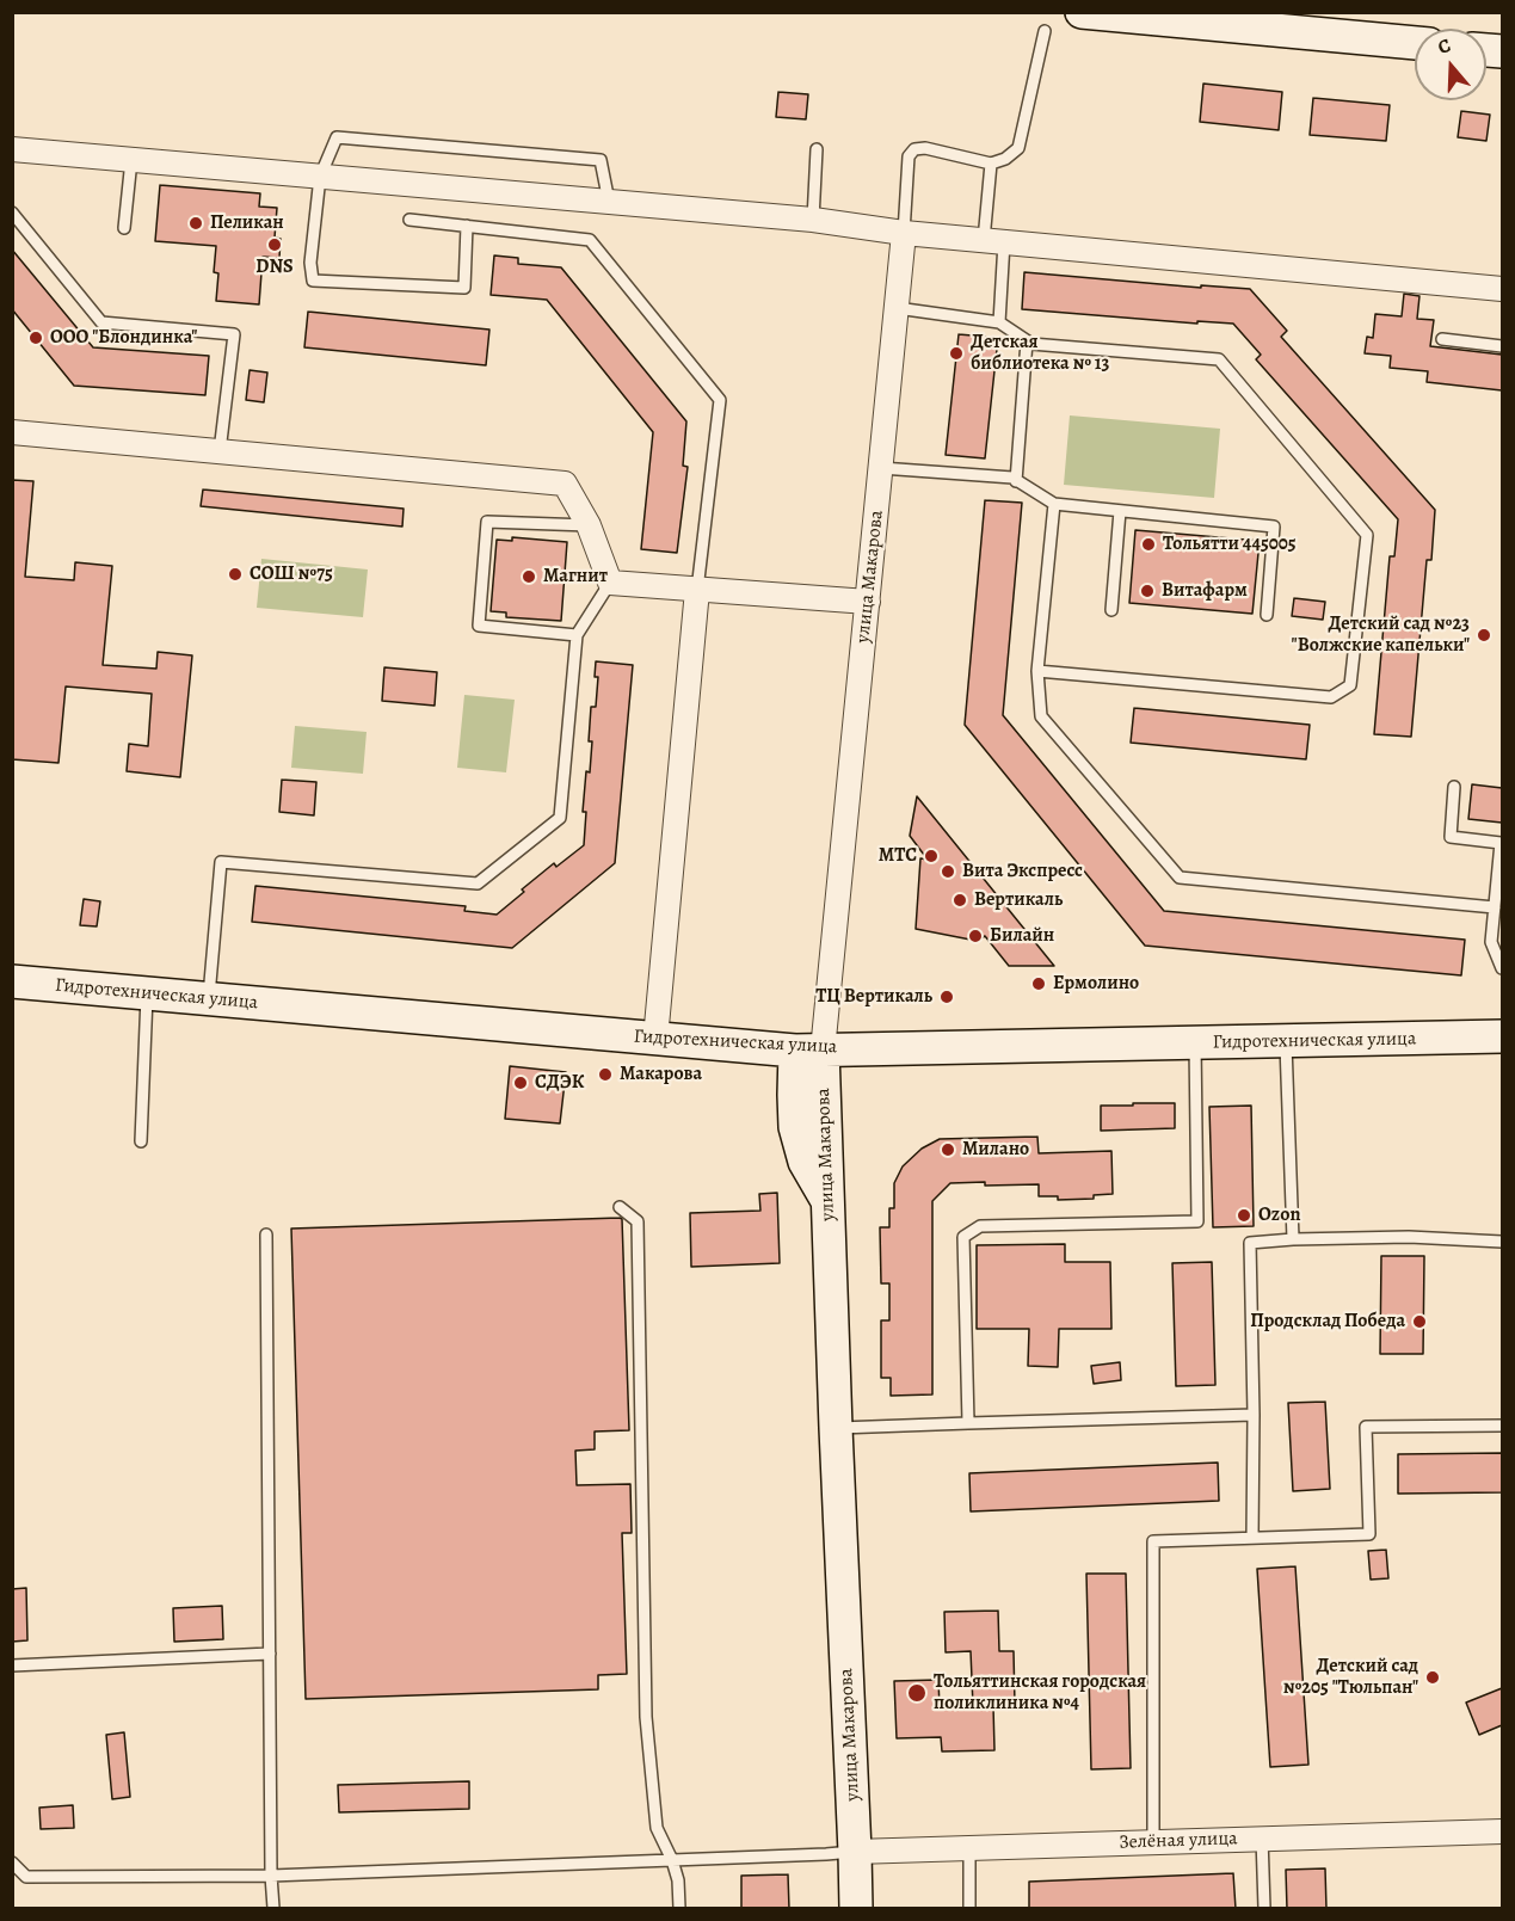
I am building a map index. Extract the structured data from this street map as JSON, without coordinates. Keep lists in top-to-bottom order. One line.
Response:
{"streets":{"main road":["улица Макарова","Гидротехническая улица"],"street":["Зелёная улица"]},"crossings":[["улица Макарова","Гидротехническая улица"],["улица Макарова","Зелёная улица"]],"places":["Пеликан","DNS","ООО \"Блондинка\"","Детская библиотека № 13","Тольятти 445005","СОШ №75","Магнит","Витафарм","Детский сад №23 \"Волжские капельки\"","МТС","Вита Экспресс","Вертикаль","Билайн","Ермолино","ТЦ Вертикаль","Макарова","СДЭК","Милано","Ozon","Продсклад Победа","Детский сад №205 \"Тюльпан\"","Тольяттинская городская поликлиника №4"],"north":"top"}
